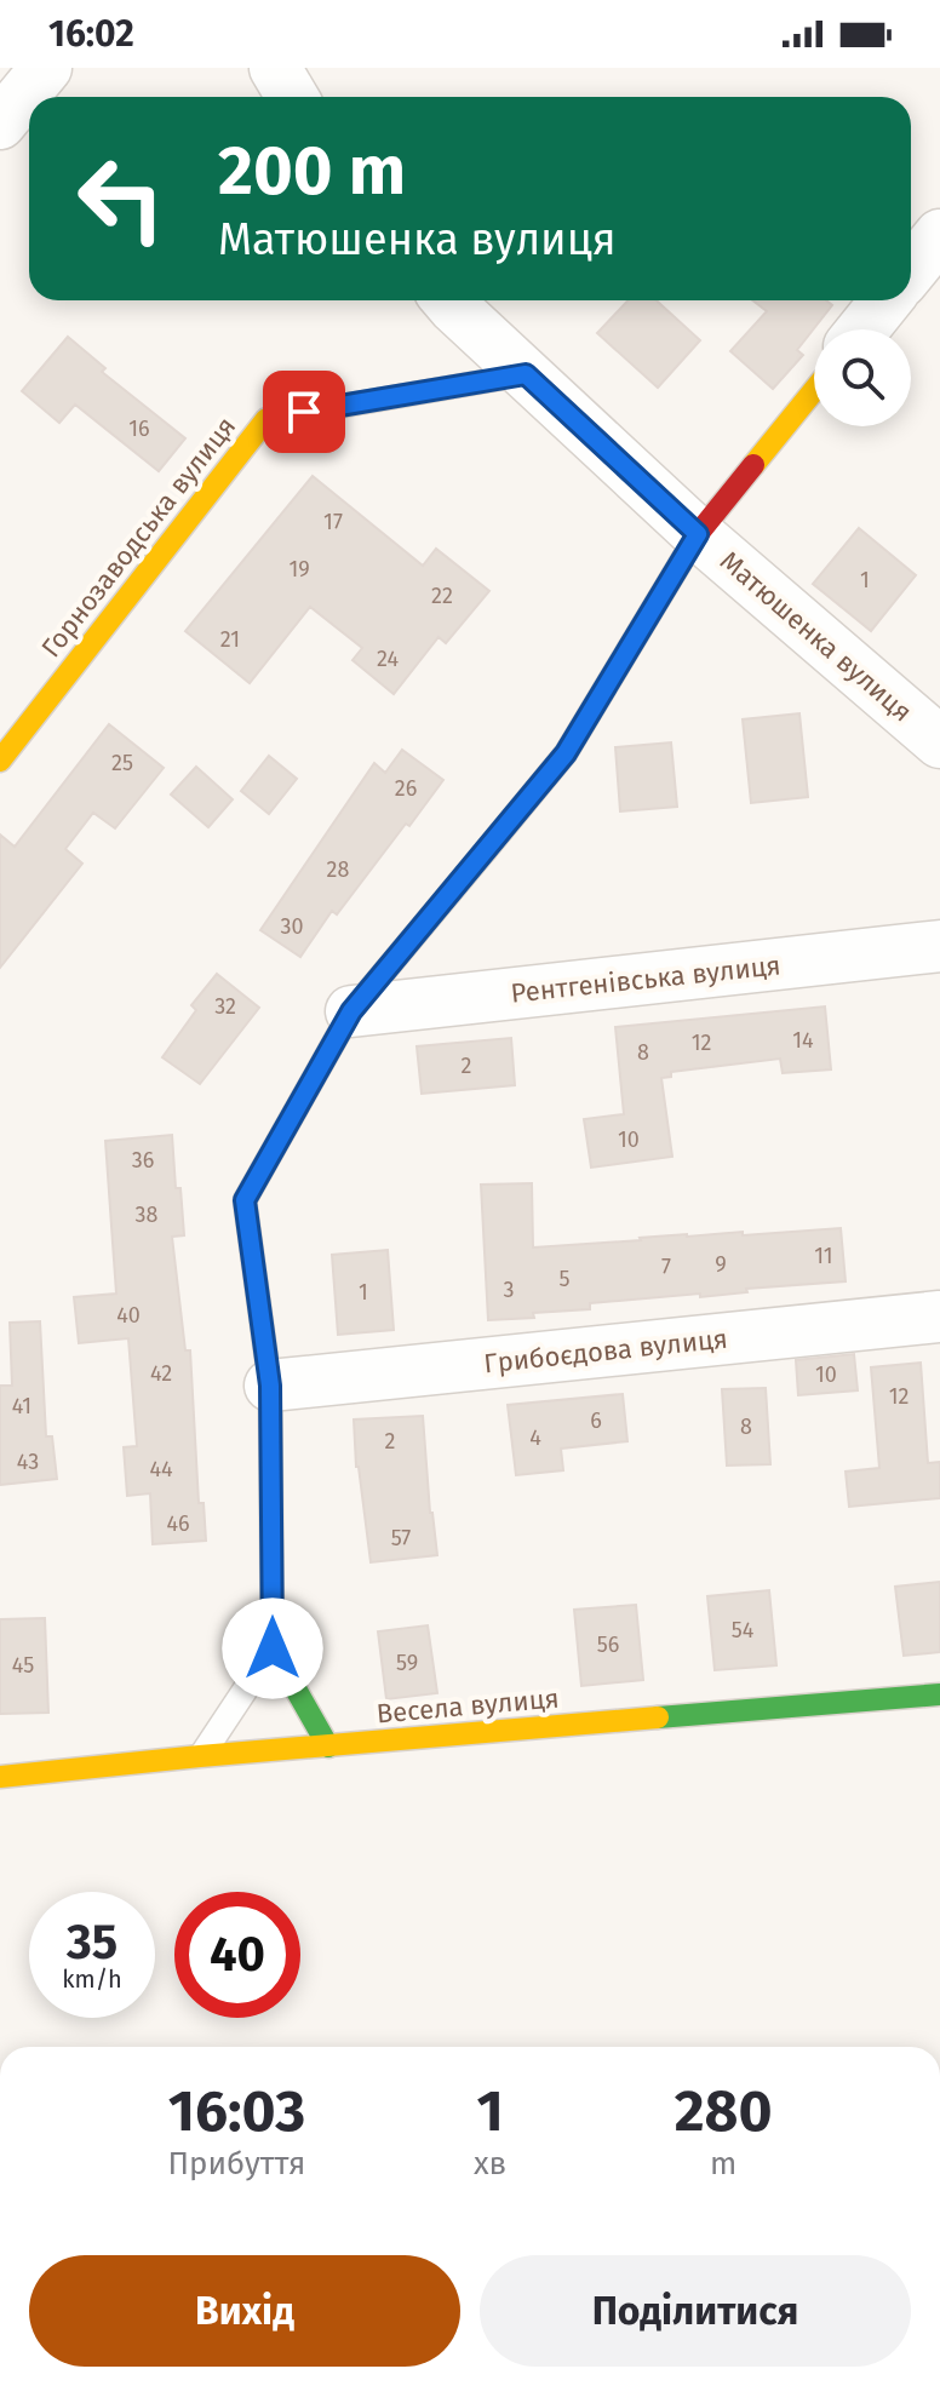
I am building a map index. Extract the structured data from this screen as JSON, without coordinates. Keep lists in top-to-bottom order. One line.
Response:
{"streets":{"street":["Горнозаводська вулиця","Матюшенка вулиця","Рентгенівська вулиця","Грибоєдова вулиця","Весела вулиця"]},"crossings":[["Горнозаводська вулиця","Матюшенка вулиця"]],"house_numbers":["16","17","19","1","22","21","24","25","26","28","30","32","14","12","8","2","10","36","38","11","9","7","5","3","1","40","42","10","12","41","6","8","4","2","43","44","46","57","54","56","59","45"],"page":{"status":"16:02","turn":["200 m","Матюшенка вулиця"],"speed":"35 km/h","limit":"40","eta":["16:03","Прибуття","1","хв","280","m"],"buttons":["Вихід","Поділитися"]}}
